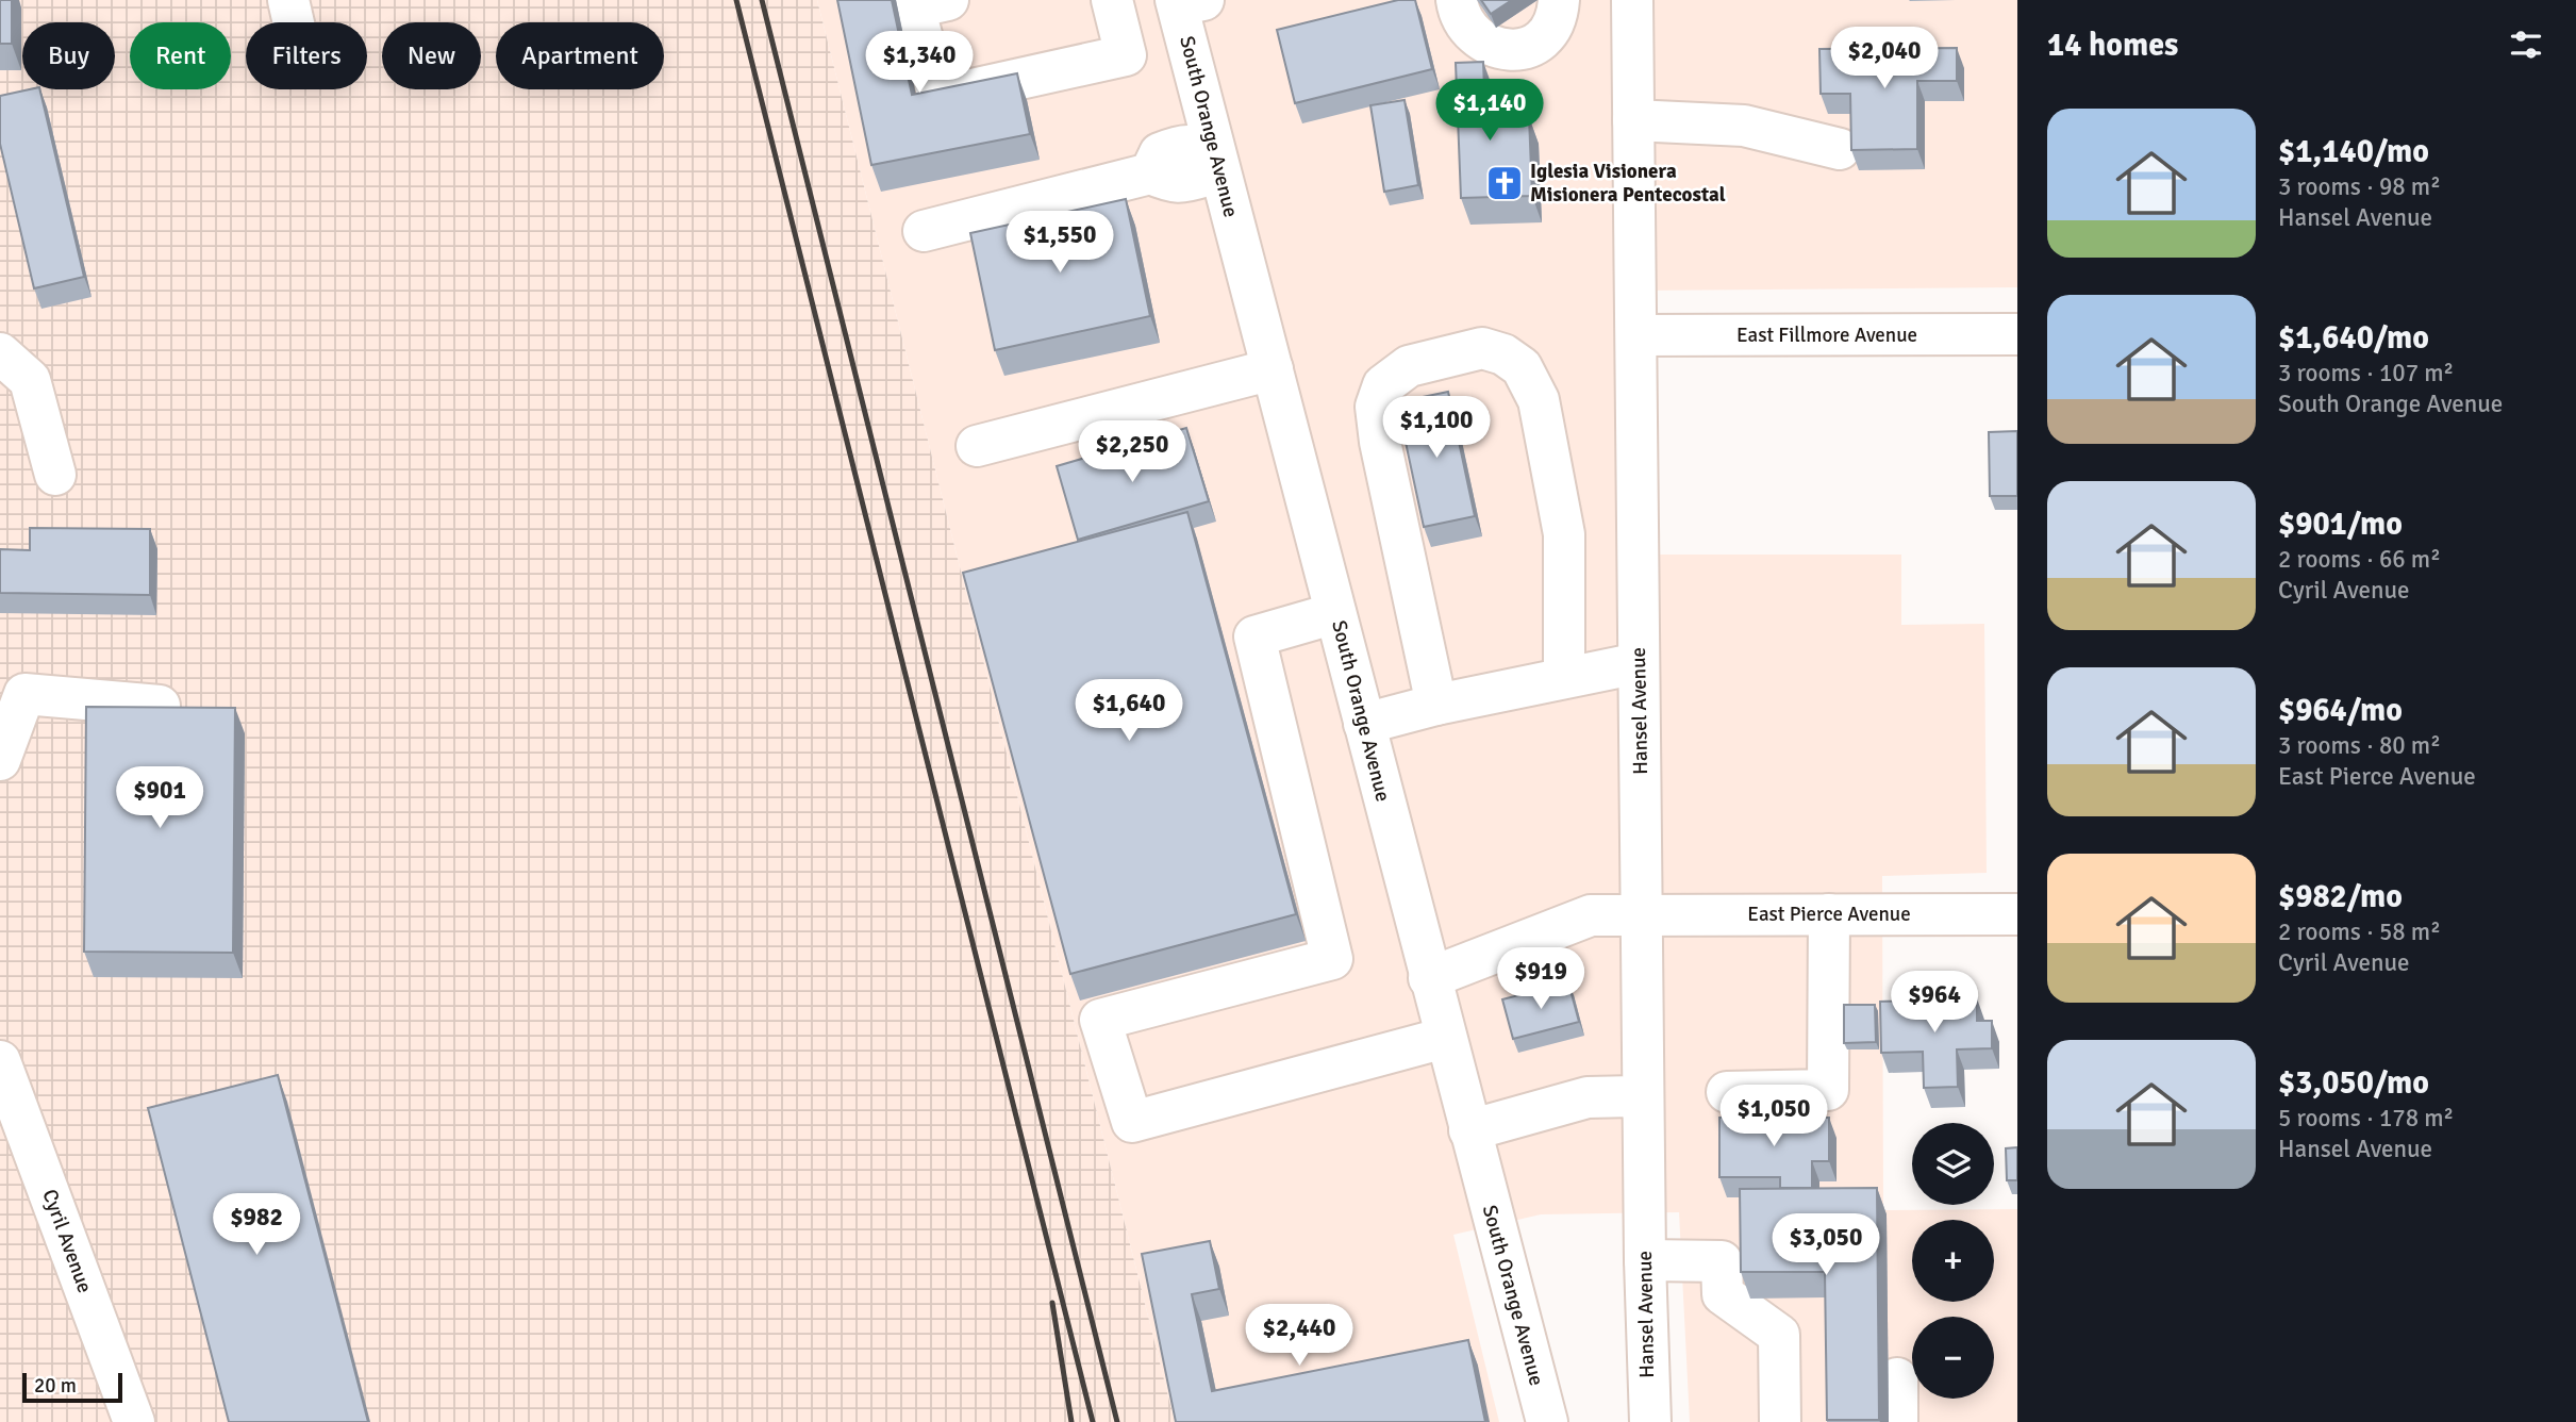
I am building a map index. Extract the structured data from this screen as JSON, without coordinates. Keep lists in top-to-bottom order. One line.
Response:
{"streets":{"main road":["South Orange Avenue","East Fillmore Avenue","Hansel Avenue","East Pierce Avenue","Cyril Avenue"]},"crossings":[["South Orange Avenue","East Pierce Avenue"],["East Fillmore Avenue","Hansel Avenue"],["Hansel Avenue","East Pierce Avenue"]],"places":{"church":["Iglesia Visionera Misionera Pentecostal"]},"scale_bar":"20 m","page":{"heading":"14 homes","chip":["Buy","Rent","Filters","New","Apartment"],"price":["$2,040","$1,340","$1,140","$1,550","$1,100","$2,250","$1,640","$901","$919","$964","$1,050","$982","$3,050","$2,440"],"list":[{"name":"$1,140/mo","note":"3 rooms · 98 m² · Hansel Avenue"},{"name":"$1,640/mo","note":"3 rooms · 107 m² · South Orange Avenue"},{"name":"$901/mo","note":"2 rooms · 66 m² · Cyril Avenue"},{"name":"$964/mo","note":"3 rooms · 80 m² · East Pierce Avenue"},{"name":"$982/mo","note":"2 rooms · 58 m² · Cyril Avenue"},{"name":"$3,050/mo","note":"5 rooms · 178 m² · Hansel Avenue"}],"map_buttons":["+","−"],"scale":"20 m"}}
